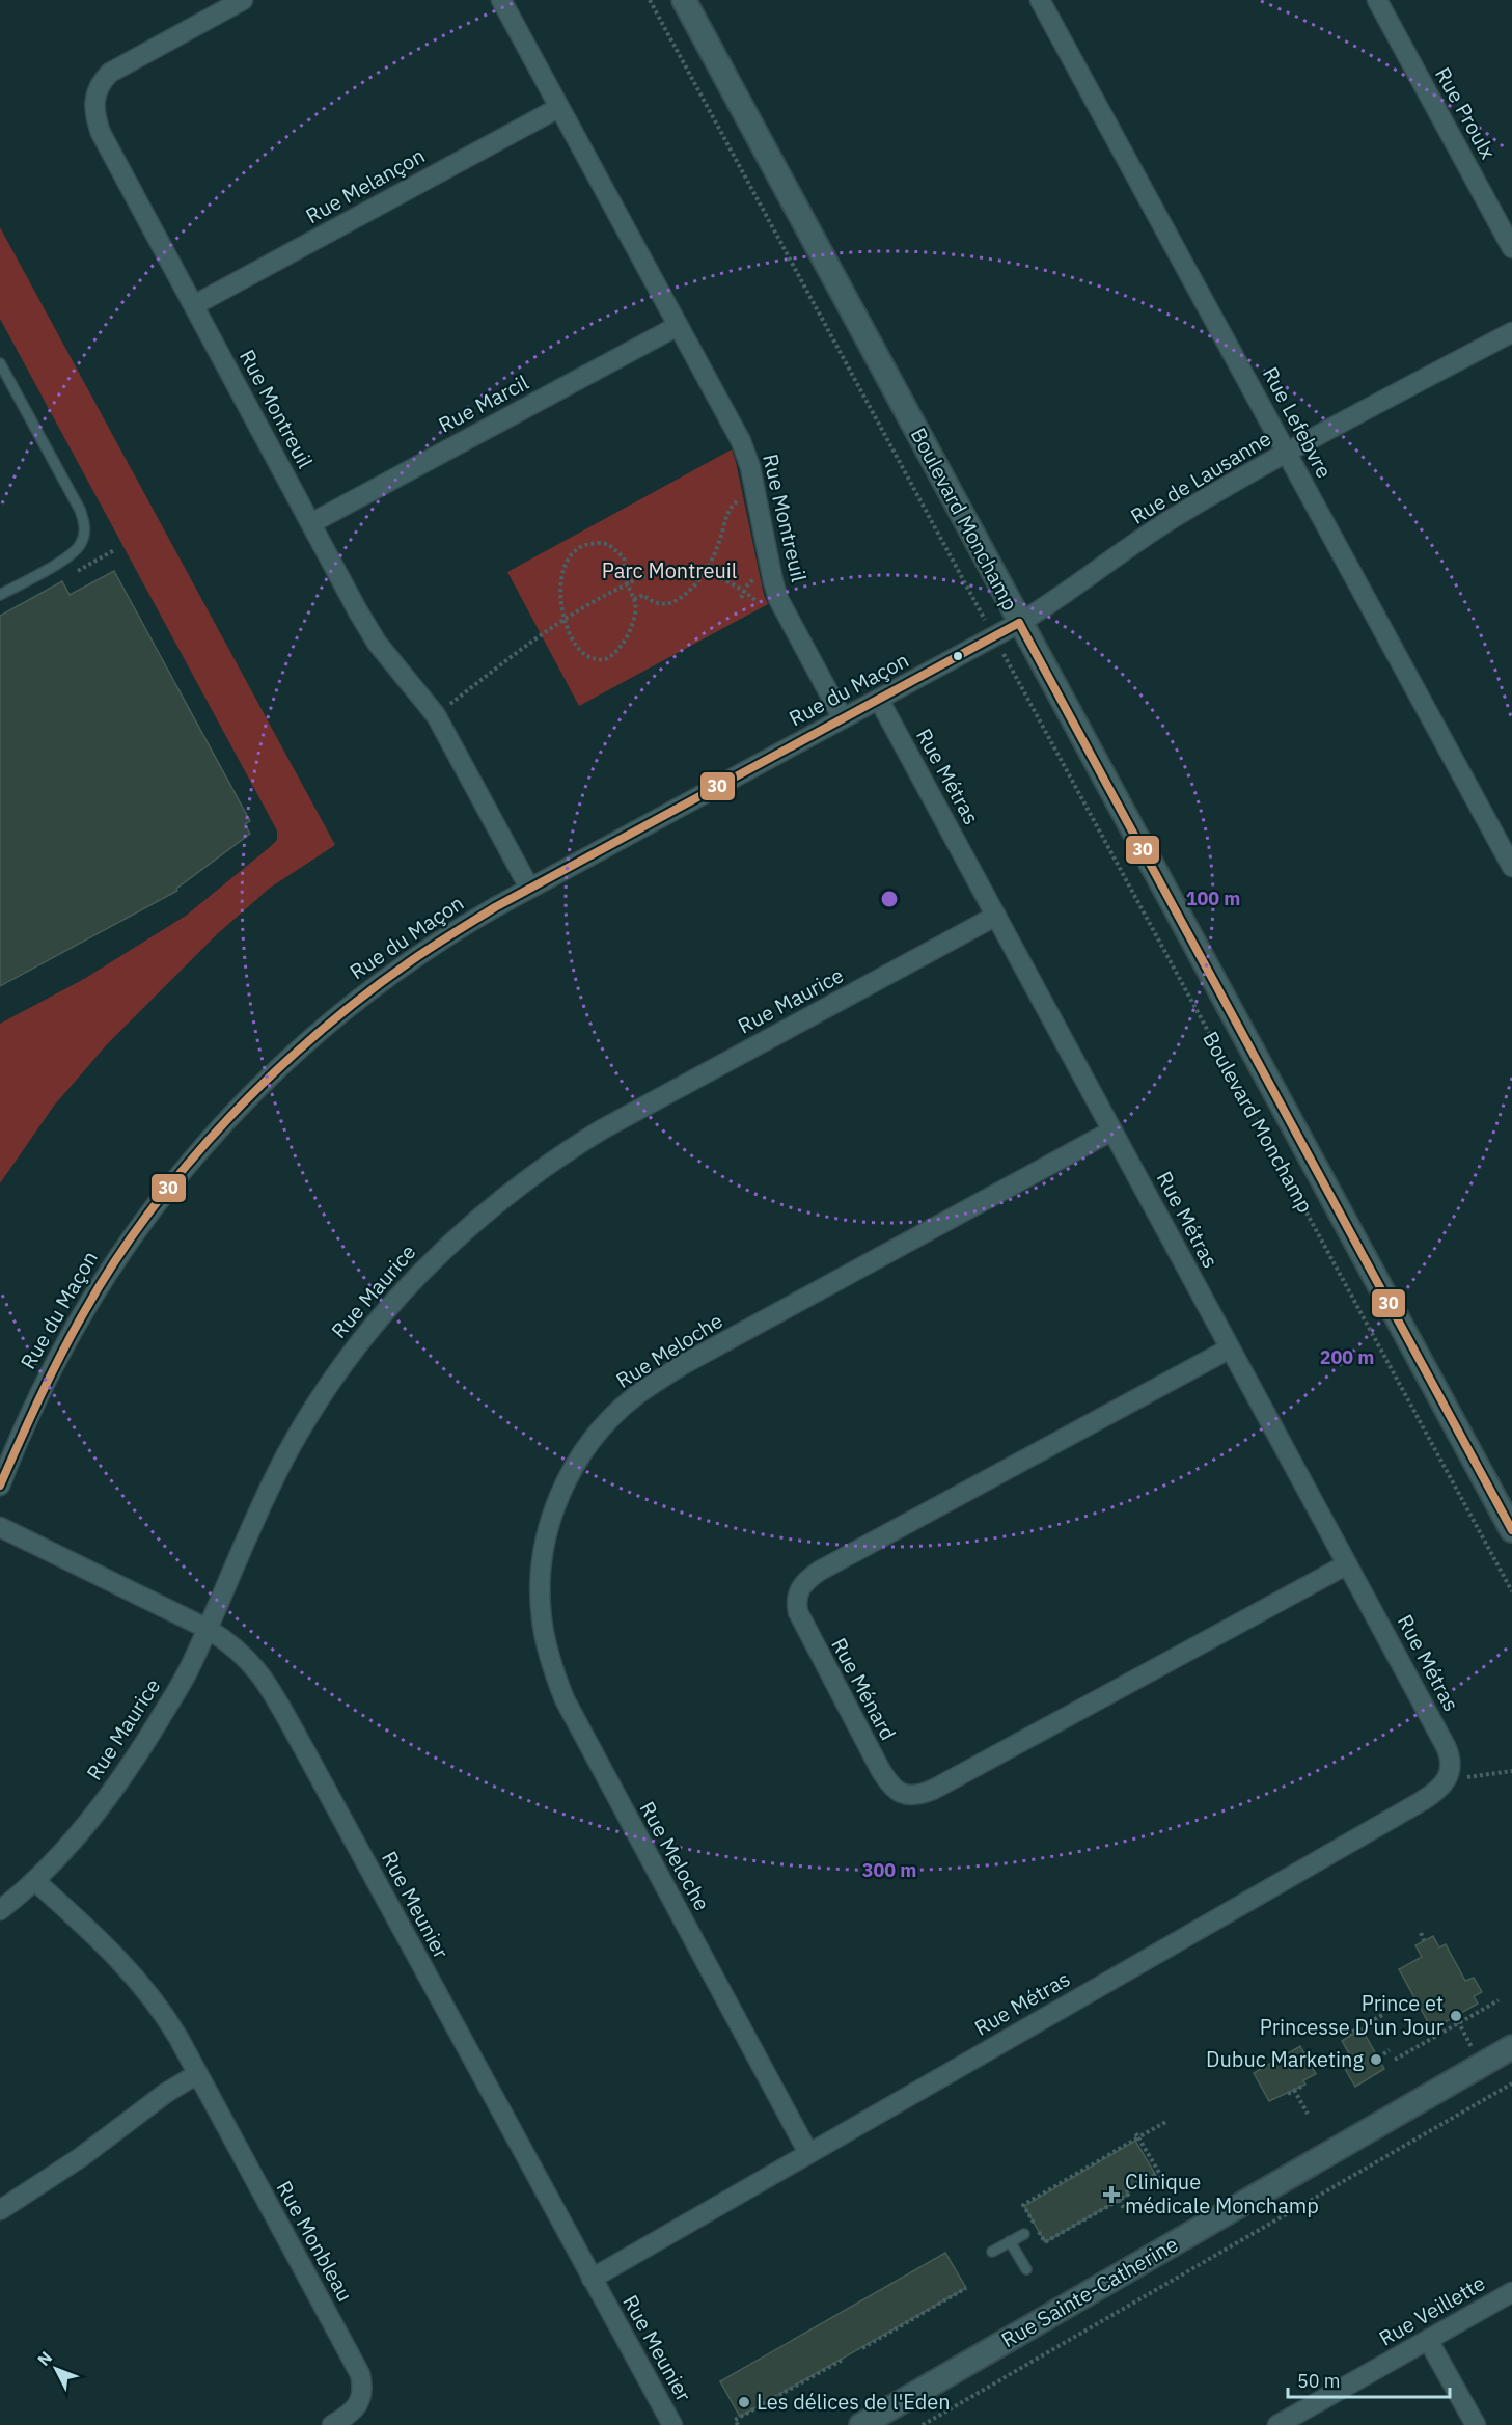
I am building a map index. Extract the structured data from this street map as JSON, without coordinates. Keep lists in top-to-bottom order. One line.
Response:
{"streets":{"street":["Rue Proulx","Rue Melançon","Rue Marcil","Rue Montreuil","Rue Lefebvre","Rue de Lausanne","Boulevard Monchamp","Rue du Maçon","Rue Métras","Rue Maurice","Rue Meloche","Rue Ménard","Rue Meunier","Rue Monbleau","Rue Sainte-Catherine","Rue Veillette"]},"crossings":[["Rue Melançon","Rue Montreuil"],["Rue Marcil","Rue Montreuil"],["Rue Montreuil","Rue du Maçon"],["Rue Lefebvre","Rue de Lausanne"],["Rue de Lausanne","Boulevard Monchamp"],["Rue de Lausanne","Rue du Maçon"],["Boulevard Monchamp","Rue du Maçon"],["Rue du Maçon","Rue Métras"],["Rue Métras","Rue Maurice"],["Rue Métras","Rue Meloche"],["Rue Métras","Rue Ménard"],["Rue Métras","Rue Meunier"],["Rue Maurice","Rue Meunier"],["Rue Maurice","Rue Monbleau"]],"parks":["Parc Montreuil"],"places":{"other":["Prince et Princesse D'un Jour","Dubuc Marketing","Les délices de l'Eden"],"health":["Clinique médicale Monchamp"]},"lines":["transit line 30"],"scale_bar":"50 m","north":"top left","rings":["100 m","200 m","300 m"]}
